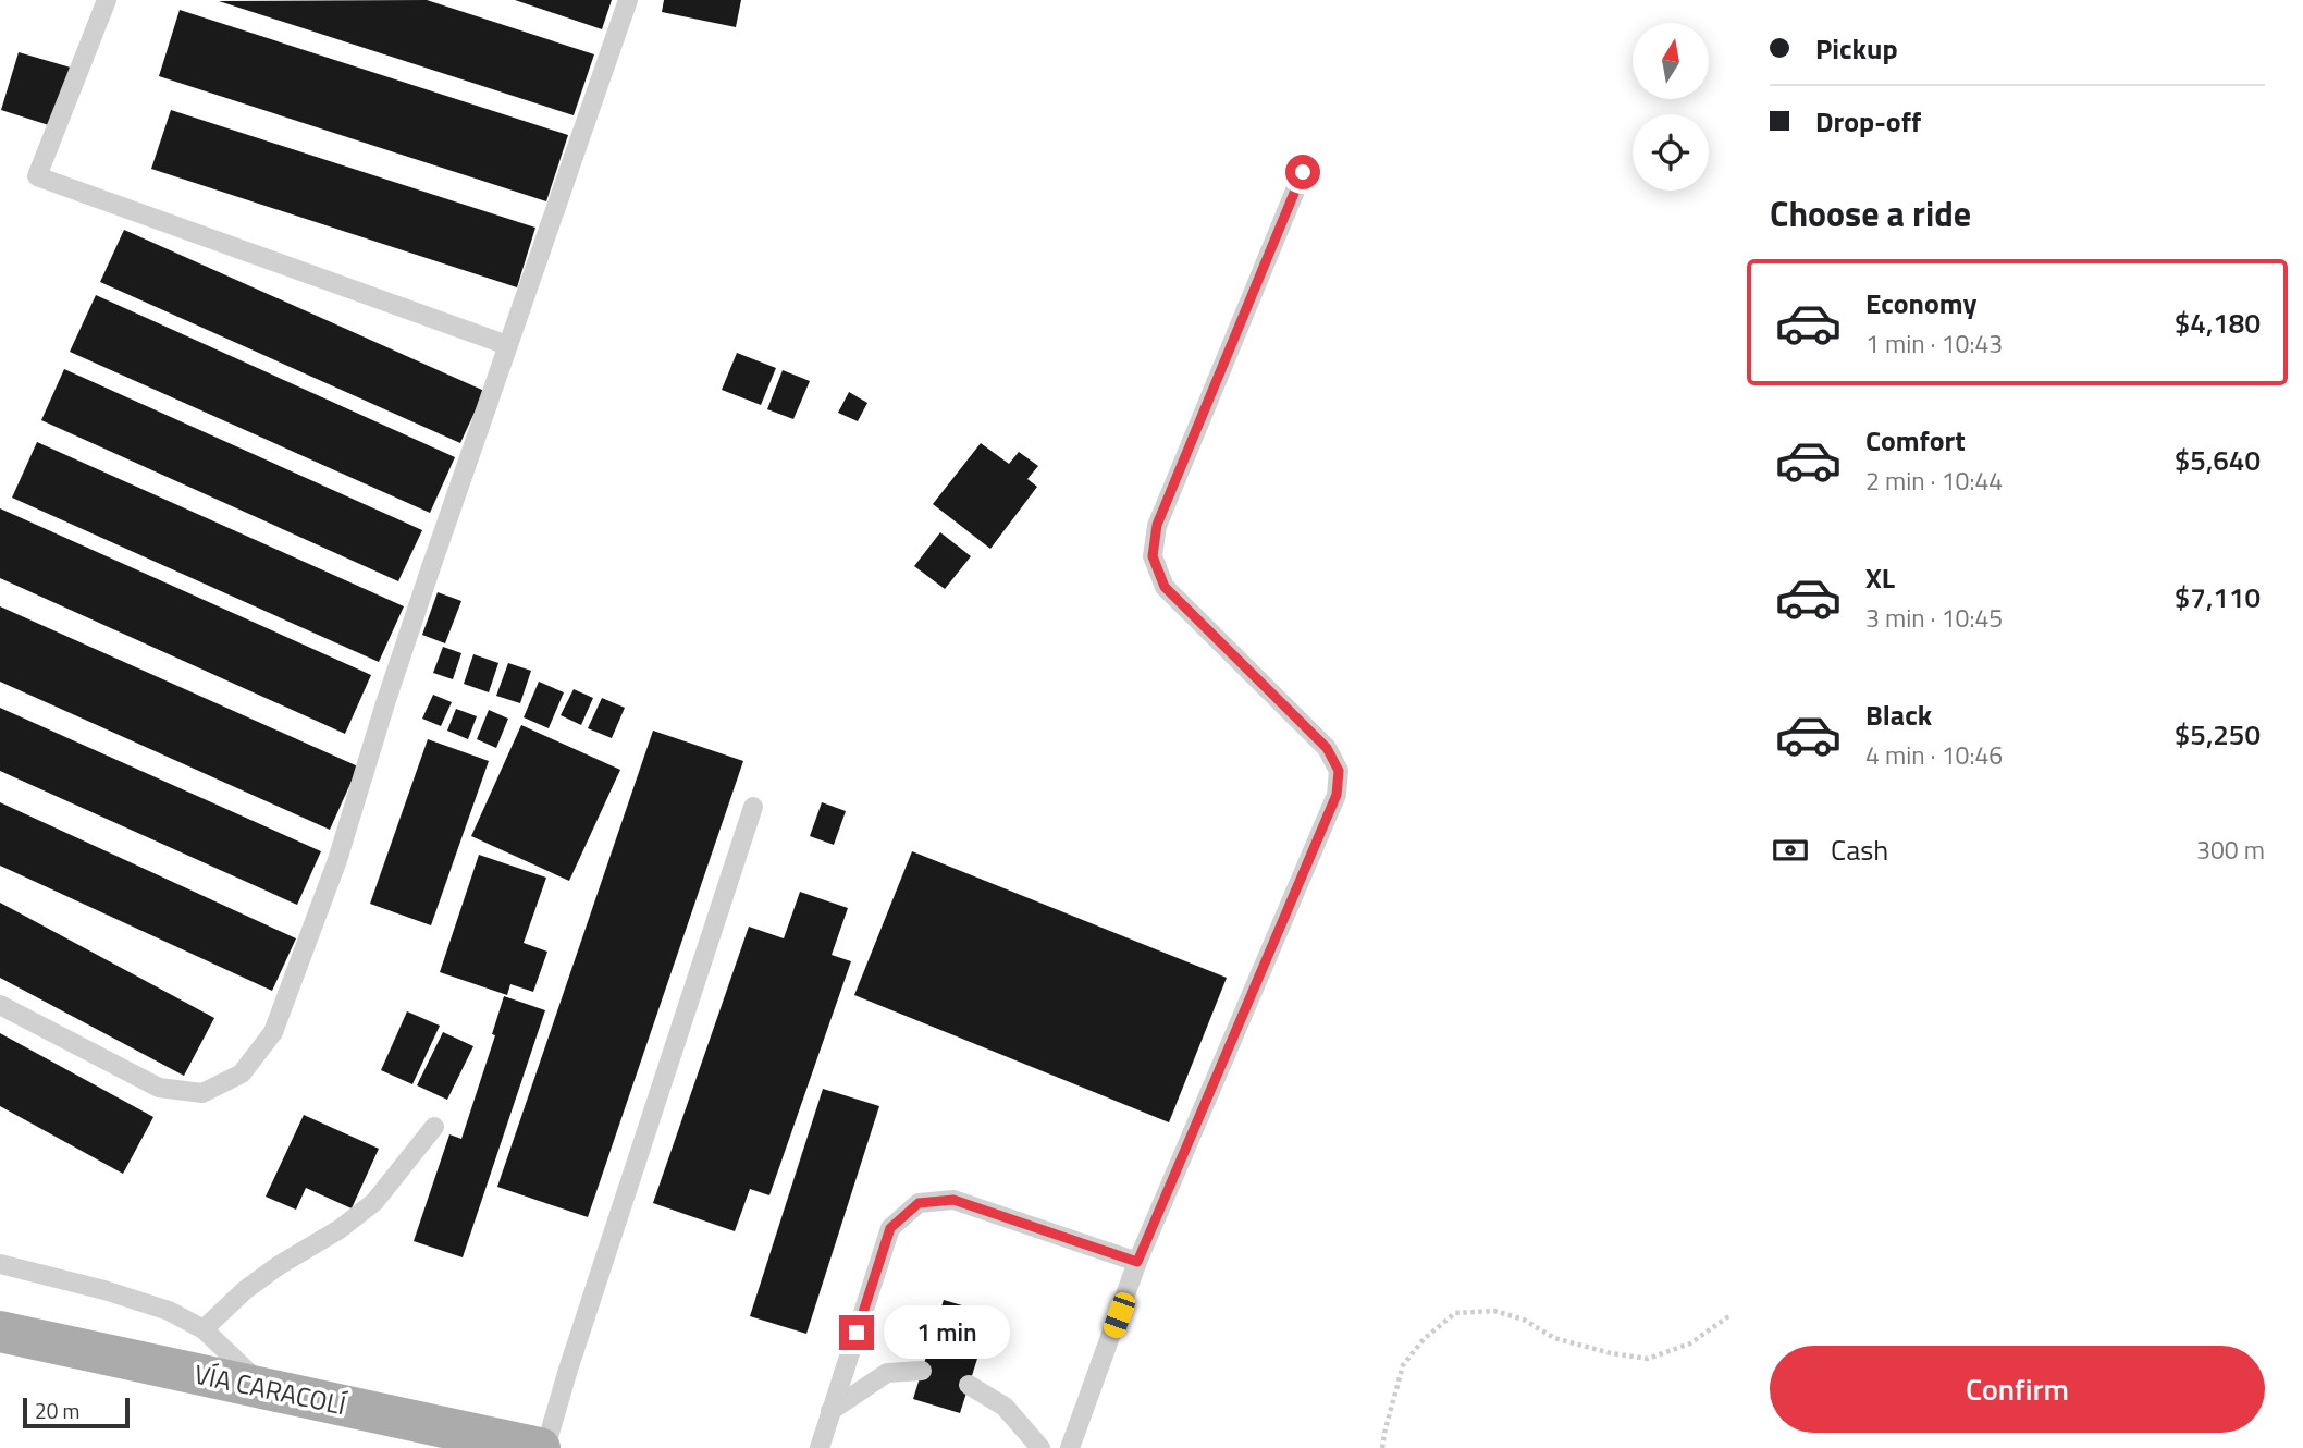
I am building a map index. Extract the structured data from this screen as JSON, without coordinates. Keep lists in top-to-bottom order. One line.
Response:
{"streets":{"main road":["VÍA CARACOLÍ"]},"scale_bar":"20 m","north":"top","page":{"banner":["Pickup","Drop-off"],"heading":"Choose a ride","list":[{"name":"Economy","note":"1 min · 10:43","value":"$4,180"},{"name":"Comfort","note":"2 min · 10:44","value":"$5,640"},{"name":"XL","note":"3 min · 10:45","value":"$7,110"},{"name":"Black","note":"4 min · 10:46","value":"$5,250"}],"pay":["Cash","300 m"],"bubble":"1 min","buttons":"Confirm","scale":"20 m"}}
